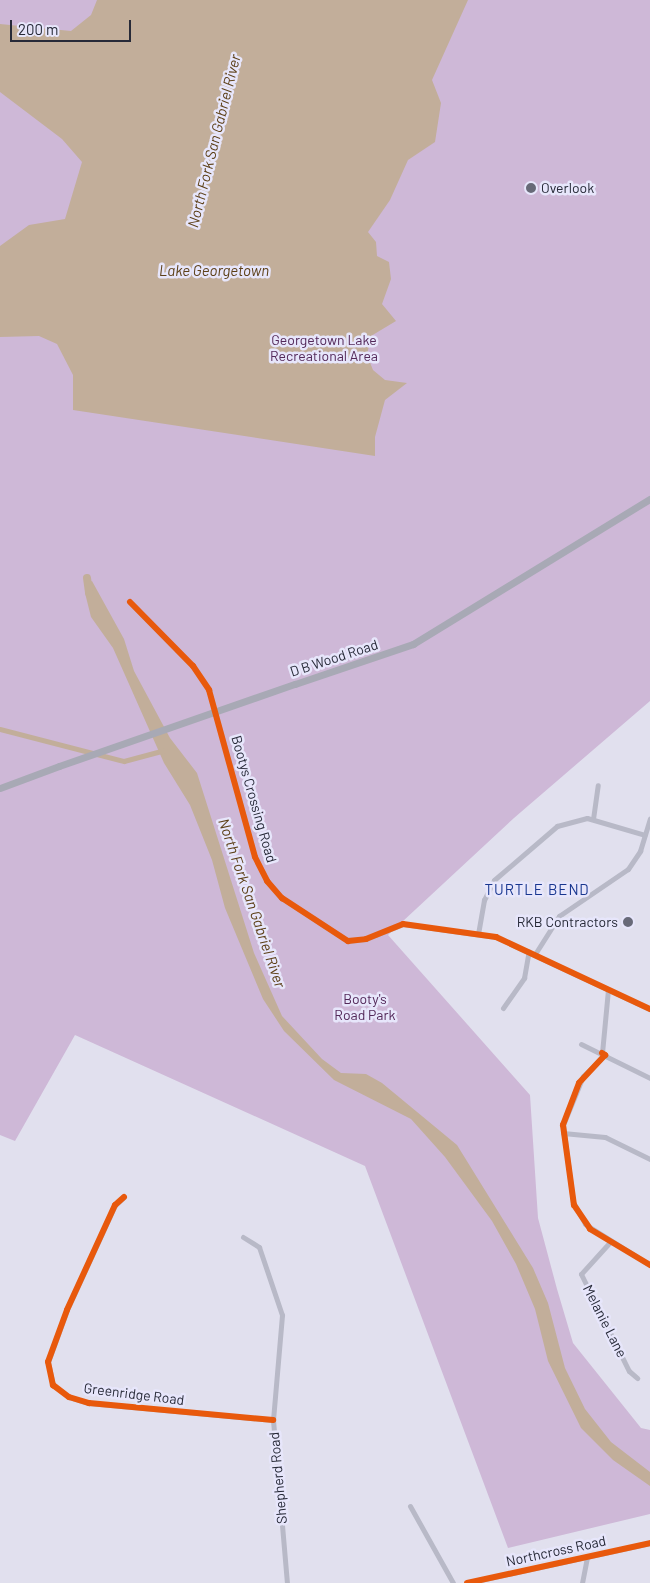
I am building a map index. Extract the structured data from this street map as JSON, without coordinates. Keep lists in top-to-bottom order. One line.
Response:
{"streets":{"main road":["D B Wood Road"],"street":["Bootys Crossing Road","Melanie Lane","Greenridge Road","Shepherd Road","Northcross Road"]},"crossings":[["Greenridge Road","Shepherd Road"]],"districts":["TURTLE BEND"],"water":["North Fork San Gabriel River","Lake Georgetown"],"parks":["Georgetown Lake Recreational Area","Booty's Road Park"],"places":["Overlook","RKB Contractors"],"scale_bar":"200 m"}
